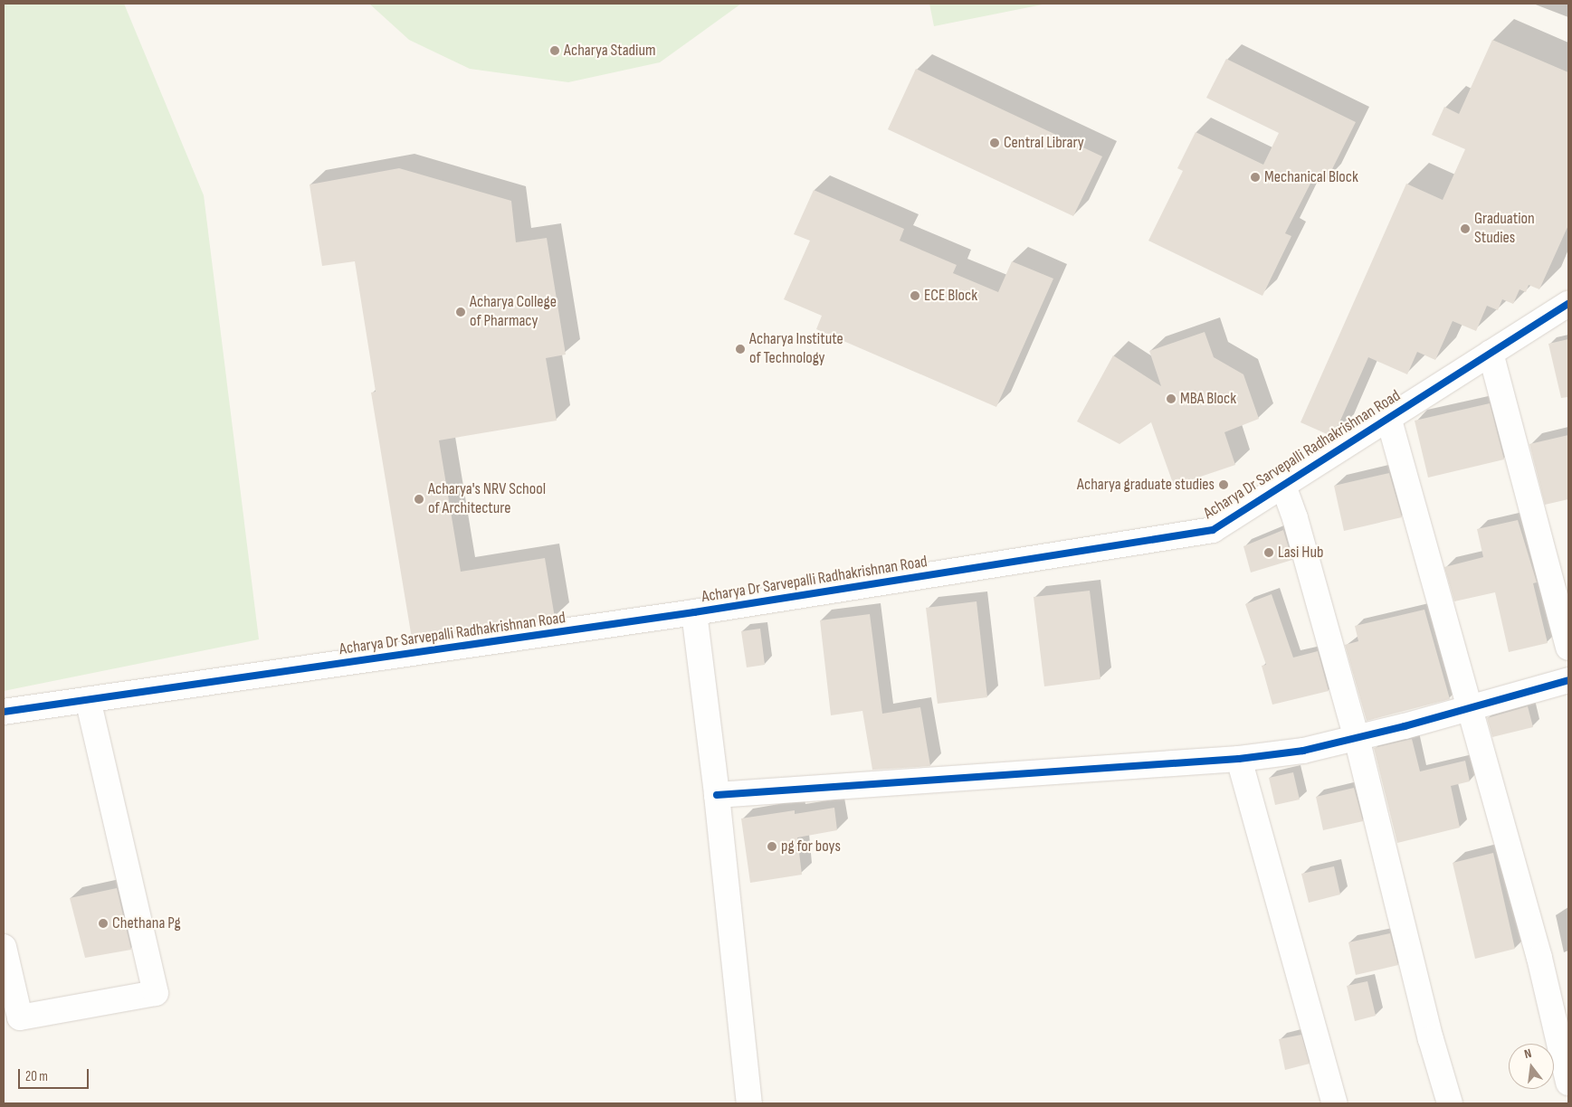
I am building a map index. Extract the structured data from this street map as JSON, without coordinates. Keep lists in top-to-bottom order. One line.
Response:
{"streets":{"street":["Acharya Dr Sarvepalli Radhakrishnan Road"]},"places":["Acharya Stadium","Central Library","Mechanical Block","Graduation Studies","ECE Block","Acharya College of Pharmacy","Acharya Institute of Technology","MBA Block","Acharya graduate studies","Acharya's NRV School of Architecture","Lasi Hub","pg for boys","Chethana Pg"],"scale_bar":"20 m","north":"top"}
